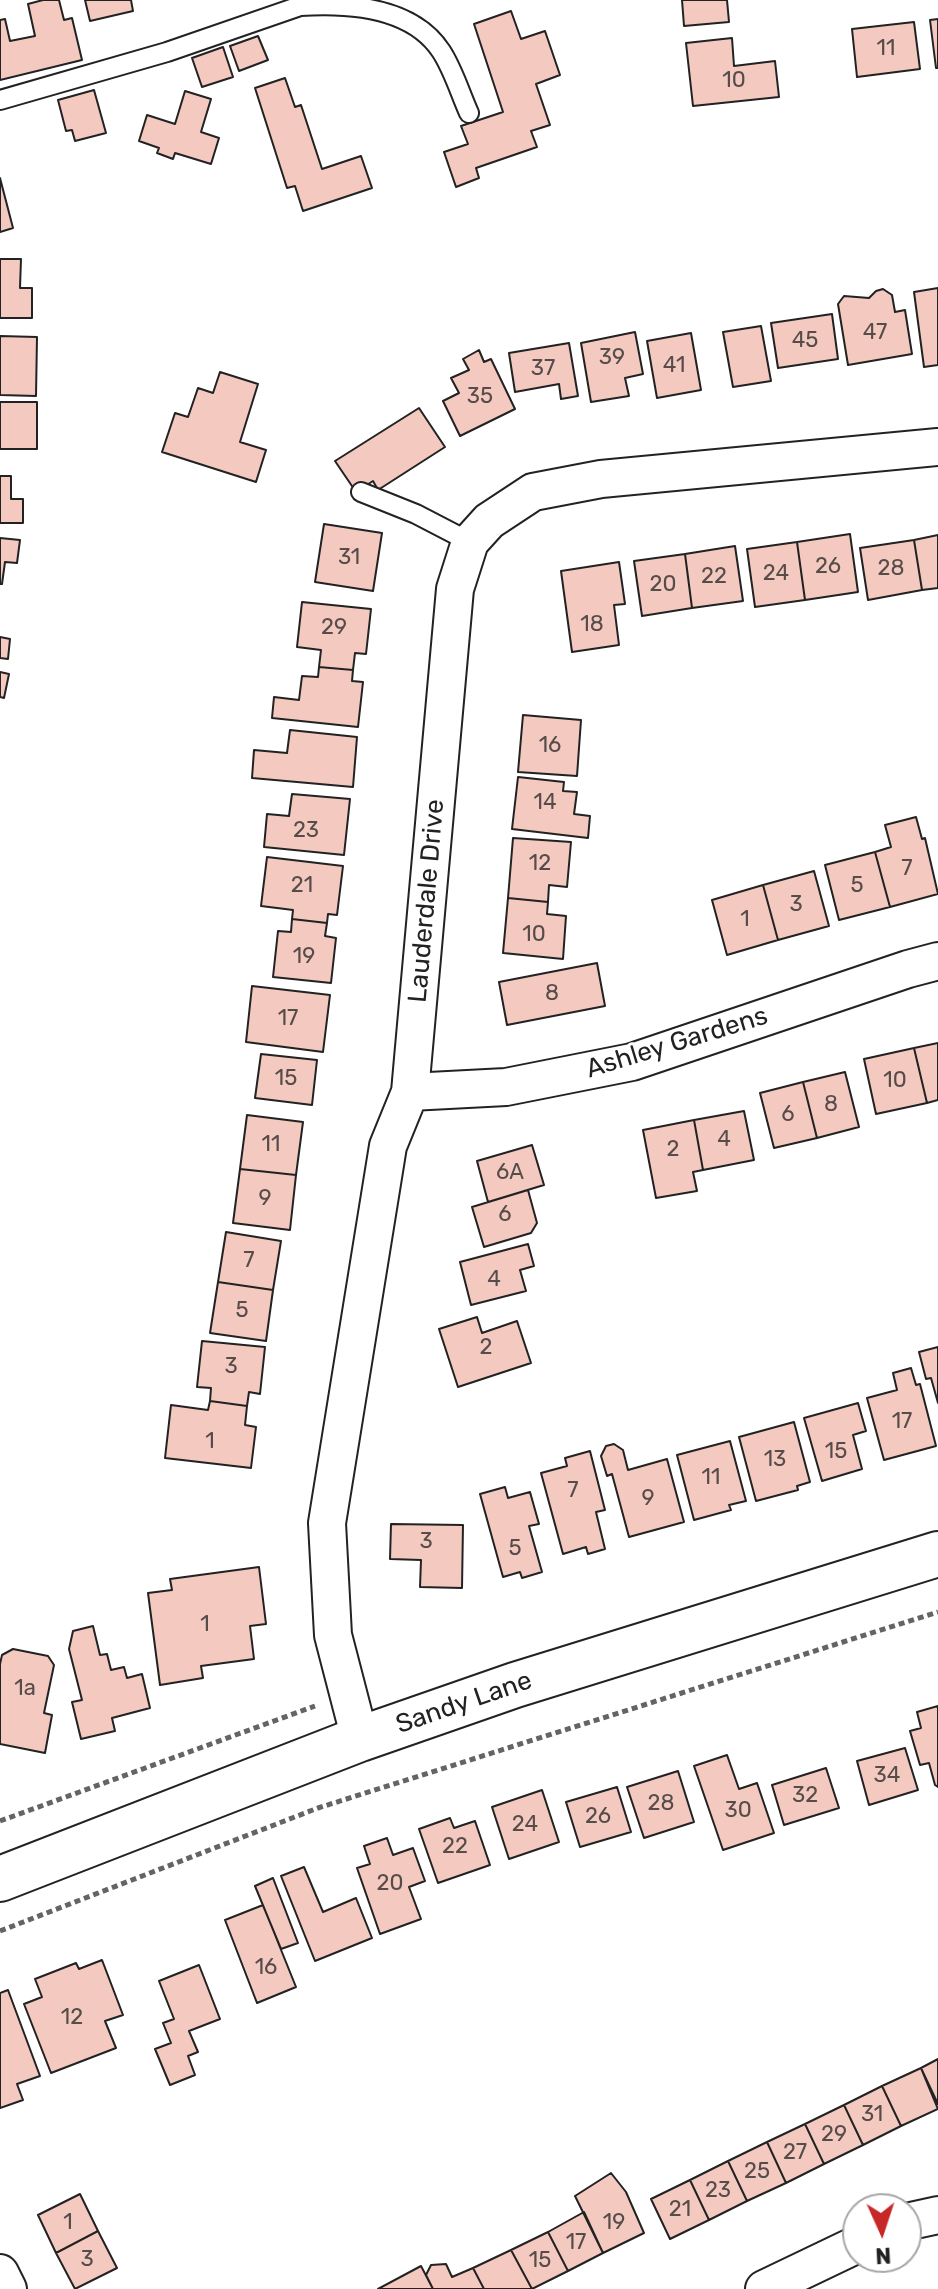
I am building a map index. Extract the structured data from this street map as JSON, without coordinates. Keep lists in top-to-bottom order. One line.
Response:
{"streets":{"street":["Lauderdale Drive","Ashley Gardens","Sandy Lane"]},"crossings":[["Lauderdale Drive","Ashley Gardens"],["Lauderdale Drive","Sandy Lane"]],"house_numbers":["11","10","47","45","39","41","37","35","31","26","28","24","22","20","18","29","16","14","23","12","7","21","5","3","1","10","19","8","17","15","10","8","6","4","11","2","6A","9","6","7","4","5","2","3","17","1","15","13","11","7","9","3","5","1","1a","34","32","28","30","26","24","22","20","16","12","31","29","27","25","23","21","1","19","17","3","15"],"north":"bottom"}
